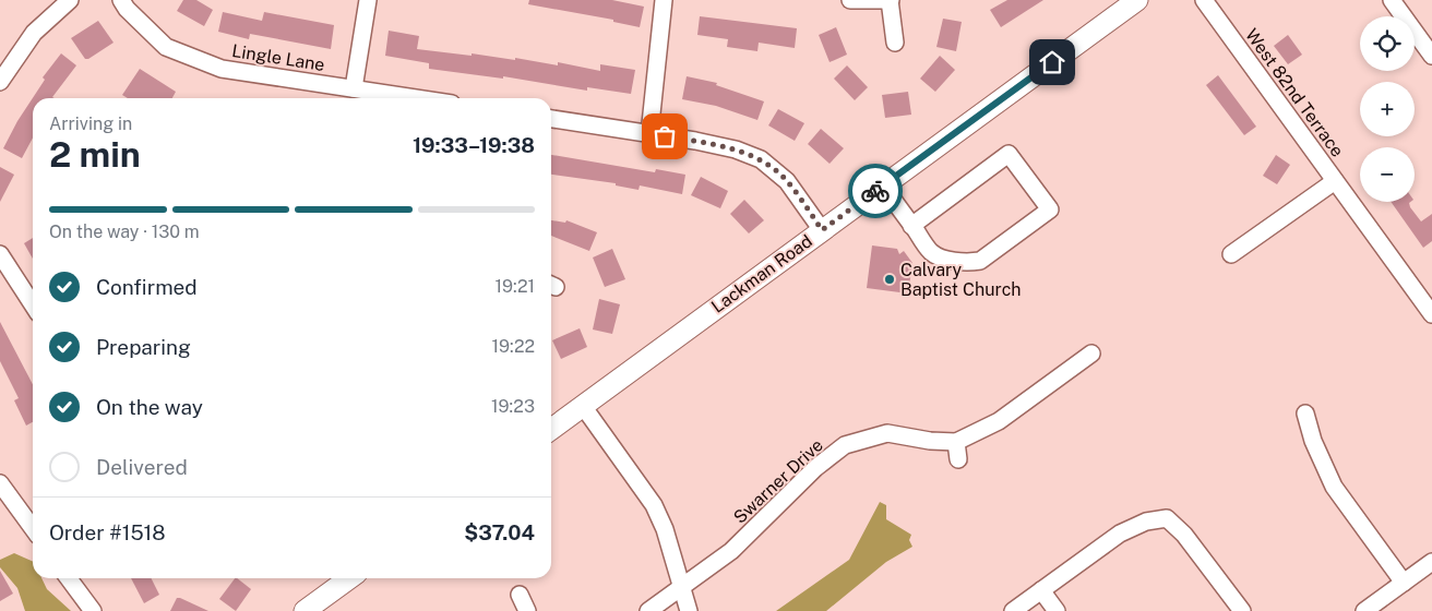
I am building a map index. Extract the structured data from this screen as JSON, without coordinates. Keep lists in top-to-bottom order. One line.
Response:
{"streets":{"main road":["Lackman Road"],"street":["Lingle Lane","West 82nd Terrace","Swarner Drive"]},"places":["Calvary Baptist Church"],"page":{"map_buttons":["+","−"],"heading":["2 min","Arriving in","19:33–19:38"],"panel":["Order #1518","$37.04"],"bar":"On the way · 130 m","list":[["Confirmed","19:21"],["Preparing","19:22"],["On the way","19:23"],"Delivered"]}}
